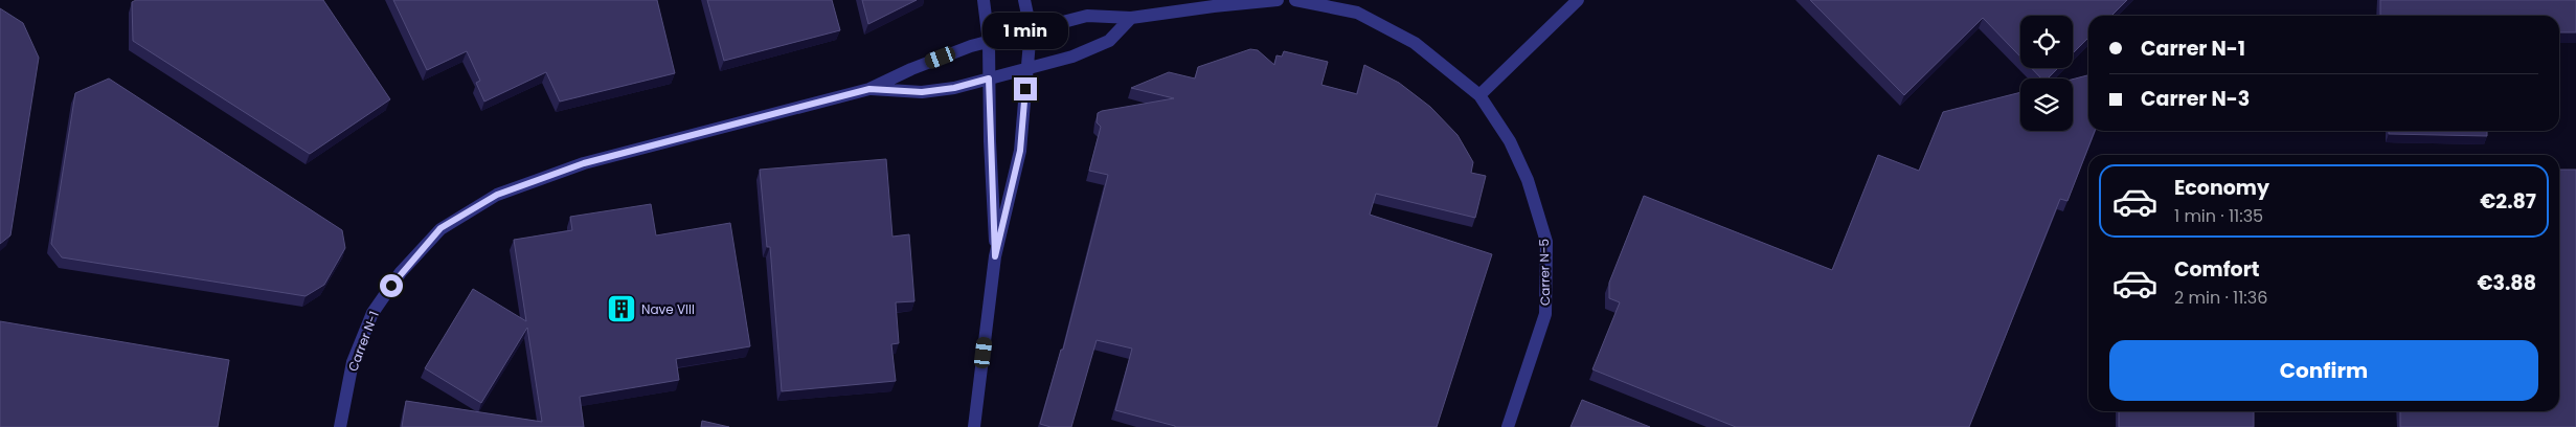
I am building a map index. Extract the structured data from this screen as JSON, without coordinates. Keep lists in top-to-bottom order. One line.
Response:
{"streets":{"street":["Carrer N-5","Carrer N-1"]},"places":{"building":["Nave VIII"]},"page":{"bubble":"1 min","banner":["Carrer N-1","Carrer N-3"],"list":[{"name":"Economy","note":"1 min · 11:35","value":"€2.87"},{"name":"Comfort","note":"2 min · 11:36","value":"€3.88"}],"buttons":"Confirm"}}
